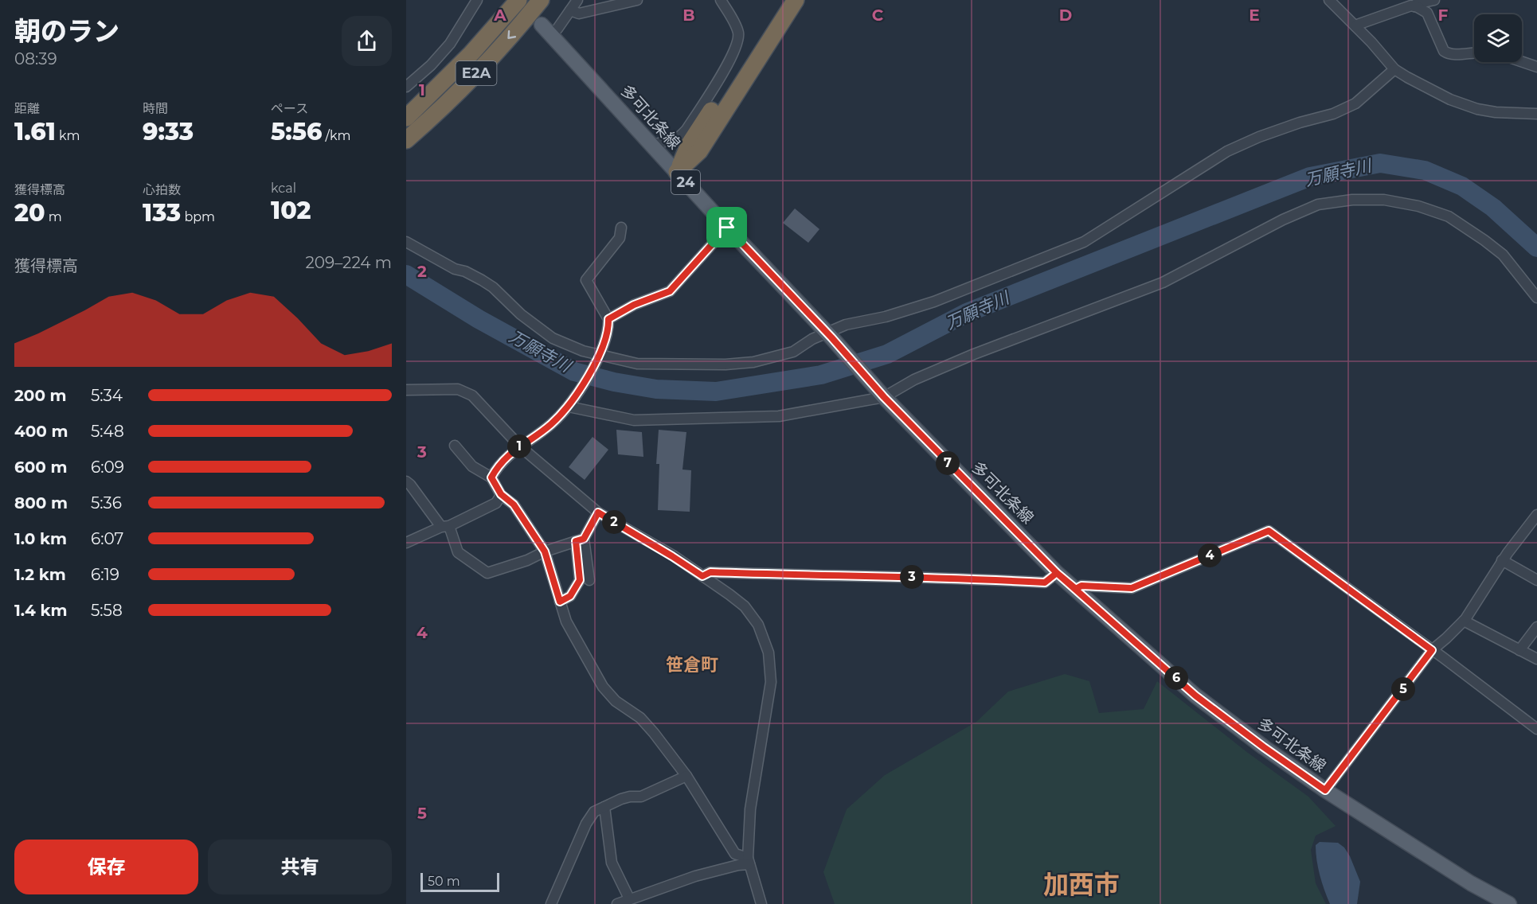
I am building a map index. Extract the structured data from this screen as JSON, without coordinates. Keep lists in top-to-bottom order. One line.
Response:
{"streets":{"highway":["E2A"],"main road":["多可北条線","24"]},"districts":["笹倉町","加西市"],"water":["万願寺川"],"scale_bar":"50 m","page":{"heading":["朝のラン","08:39"],"stats":[["距離","1.61 km"],["時間","9:33"],["ペース","5:56 /km"],["獲得標高","20 m"],["心拍数","133 bpm"],["kcal","102"]],"chart":["獲得標高","209–224 m"],"list":[{"name":"200 m","note":"5:34"},{"name":"400 m","note":"5:48"},{"name":"600 m","note":"6:09"},{"name":"800 m","note":"5:36"},{"name":"1.0 km","note":"6:07"},{"name":"1.2 km","note":"6:19"},{"name":"1.4 km","note":"5:58"}],"pins":["1","7","2","4","3","6","5"],"buttons":["保存","共有"],"scale":"50 m"},"grid":{"columns":["A","B","C","D","E","F"],"rows":["1","2","3","4","5"]}}
